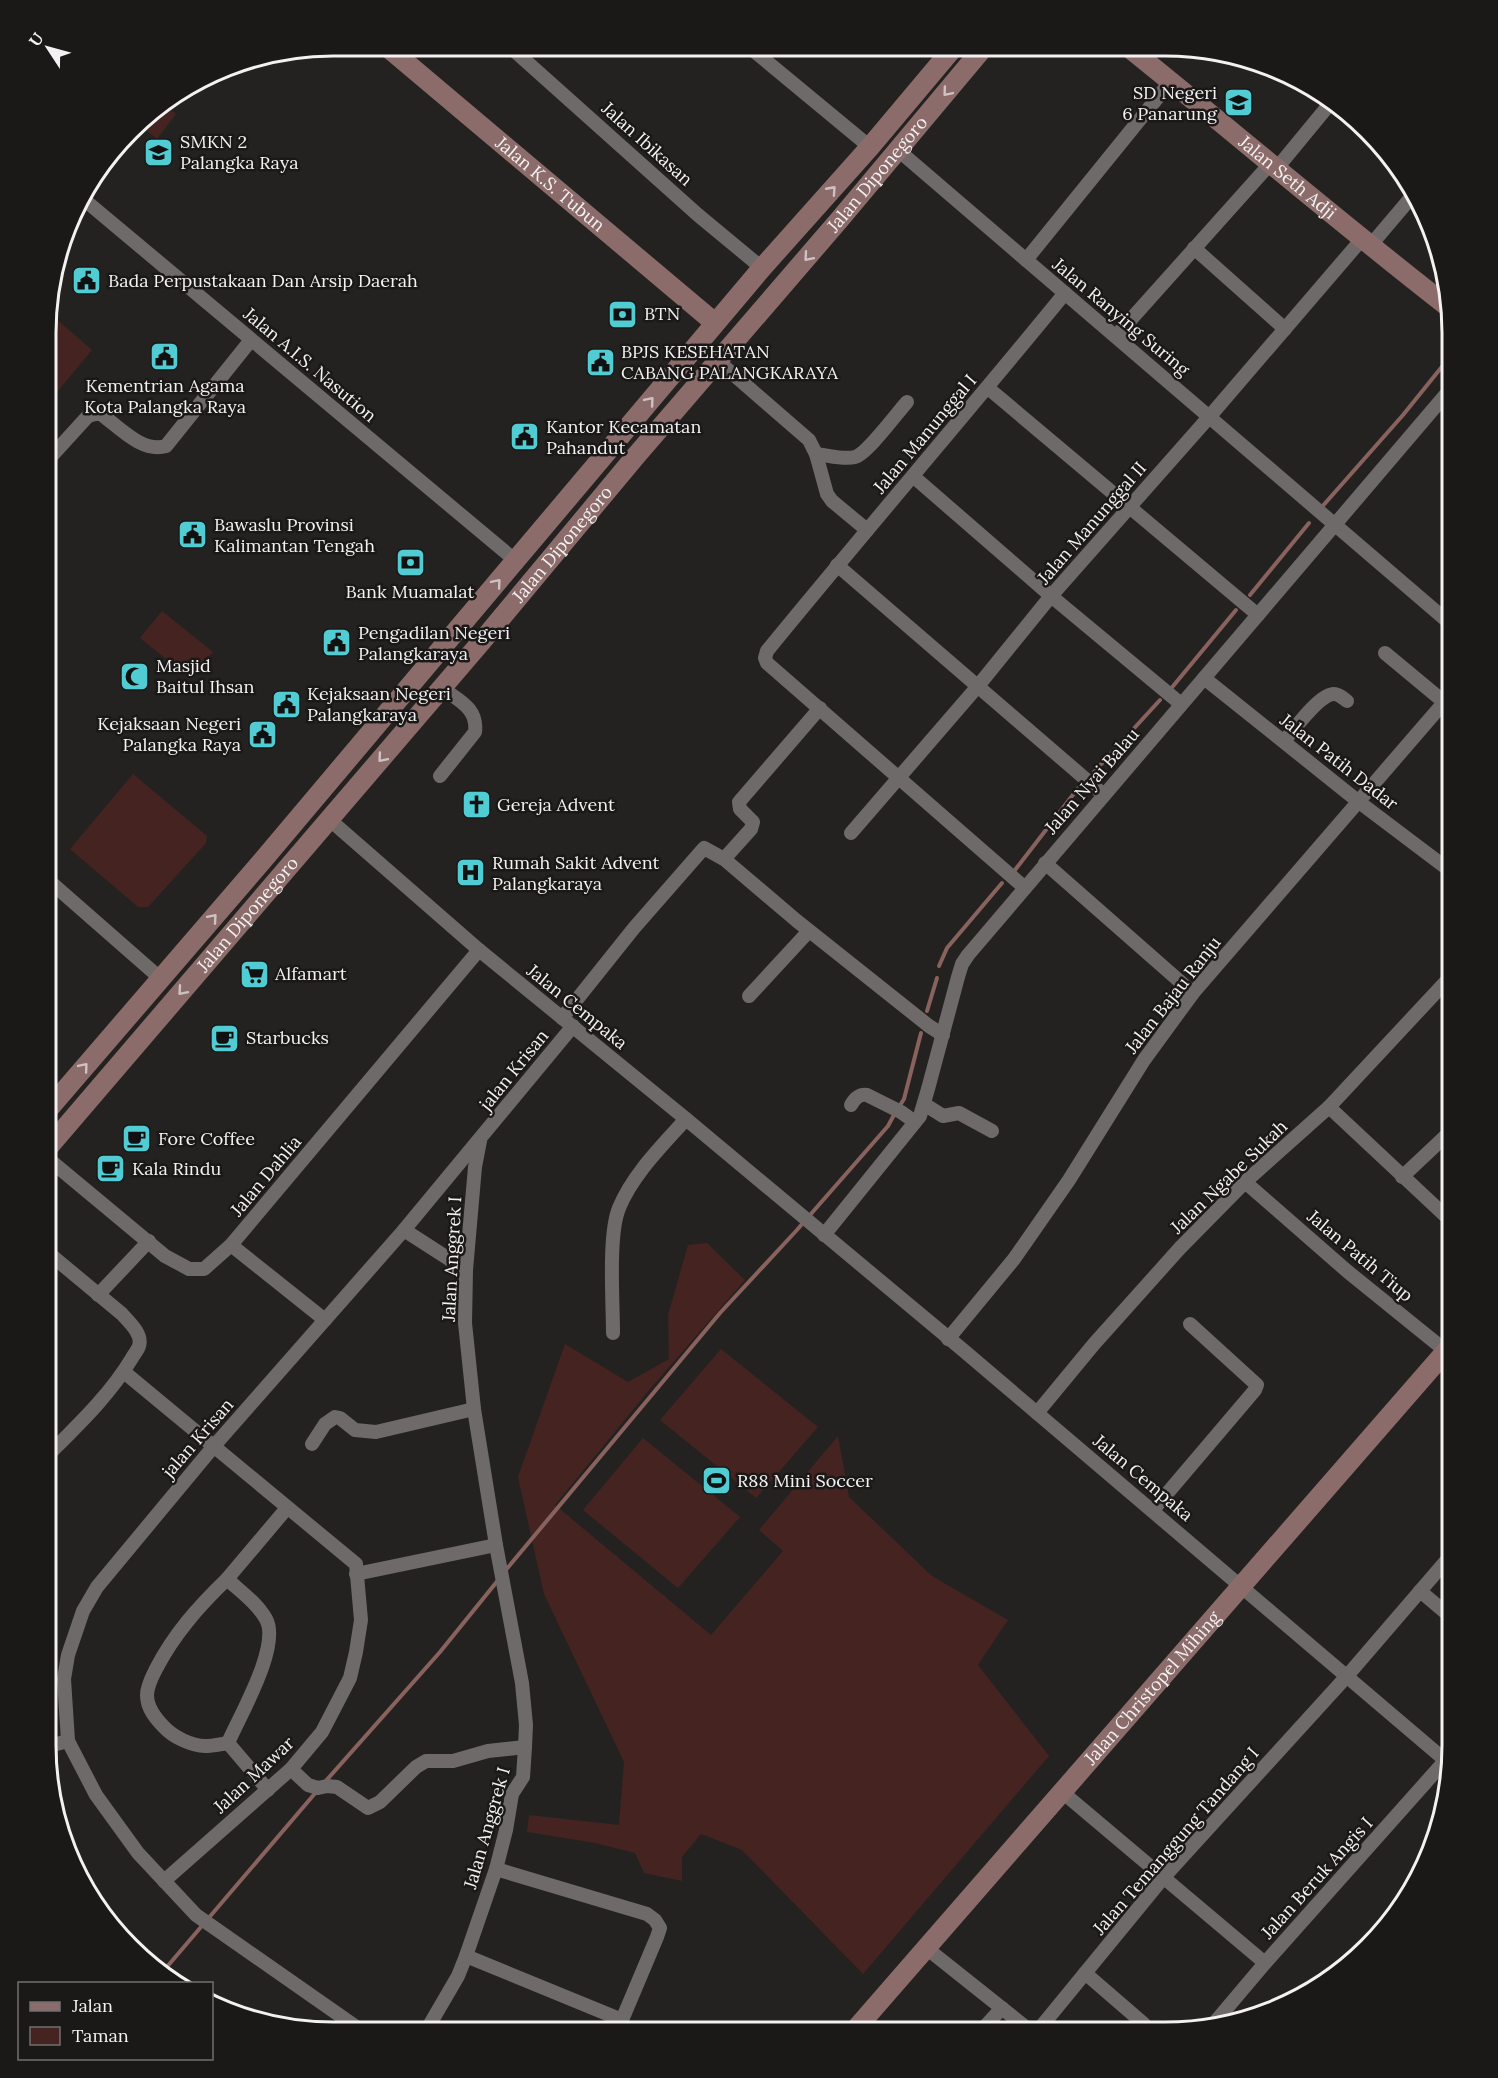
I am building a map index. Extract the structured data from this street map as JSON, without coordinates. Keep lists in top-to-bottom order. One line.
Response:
{"streets":{"main road":["Jalan Diponegoro","Jalan Seth Adji","Jalan K.S. Tubun","Jalan Christopel Mihing"],"street":["Jalan Ibikasan","Jalan Ranying Suring","Jalan A.I.S. Nasution","Jalan Manunggal I","Jalan Manunggal II","Jalan Patih Dadar","Jalan Nyai Balau","Jalan Bajau Ranju","Jalan Cempaka","jalan Krisan","Jalan Dahlia","Jalan Ngabe Sukah","Jalan Patih Tiup","Jalan Anggrek I","Jalan Mawar","Jalan Temanggung Tandang I","Jalan Beruk Angis I"]},"crossings":[["Jalan Ibikasan","Jalan Diponegoro"],["Jalan Diponegoro","Jalan K.S. Tubun"],["Jalan Diponegoro","Jalan Ranying Suring"],["Jalan Diponegoro","Jalan A.I.S. Nasution"],["Jalan Diponegoro","Jalan Cempaka"],["Jalan Seth Adji","Jalan Manunggal II"],["Jalan Ranying Suring","Jalan Manunggal I"],["Jalan Ranying Suring","Jalan Manunggal II"],["Jalan Ranying Suring","Jalan Nyai Balau"],["Jalan Patih Dadar","Jalan Nyai Balau"],["Jalan Patih Dadar","Jalan Bajau Ranju"],["Jalan Nyai Balau","Jalan Cempaka"],["Jalan Bajau Ranju","Jalan Cempaka"],["Jalan Cempaka","jalan Krisan"],["Jalan Cempaka","Jalan Dahlia"],["Jalan Cempaka","Jalan Ngabe Sukah"],["Jalan Cempaka","Jalan Christopel Mihing"],["Jalan Cempaka","Jalan Temanggung Tandang I"],["jalan Krisan","Jalan Anggrek I"],["jalan Krisan","Jalan Mawar"],["Jalan Ngabe Sukah","Jalan Patih Tiup"]],"places":{"school or university":["SD Negeri 6 Panarung","SMKN 2 Palangka Raya"],"public building":["Bada Perpustakaan Dan Arsip Daerah","Kementrian Agama Kota Palangka Raya","BPJS KESEHATAN CABANG PALANGKARAYA","Kantor Kecamatan Pahandut","Bawaslu Provinsi Kalimantan Tengah","Pengadilan Negeri Palangkaraya","Kejaksaan Negeri Palangkaraya","Kejaksaan Negeri Palangka Raya"],"bank":["BTN","Bank Muamalat"],"mosque":["Masjid Baitul Ihsan"],"church":["Gereja Advent"],"hospital":["Rumah Sakit Advent Palangkaraya"],"supermarket":["Alfamart"],"cafe":["Starbucks","Fore Coffee","Kala Rindu"],"sports":["R88 Mini Soccer"]},"legend":["Jalan","Taman"],"north":"top left"}
